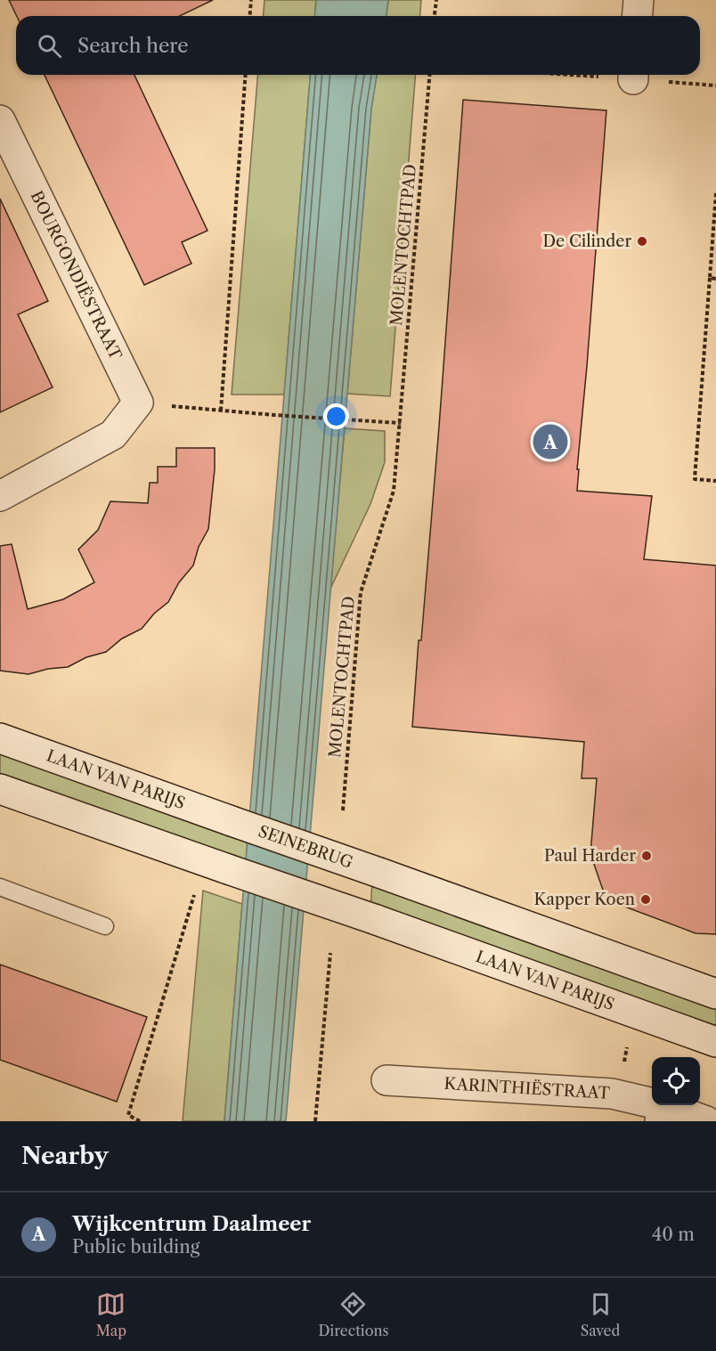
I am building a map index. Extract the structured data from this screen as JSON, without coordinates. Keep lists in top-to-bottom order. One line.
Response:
{"streets":{"street":["BOURGONDIËSTRAAT","LAAN VAN PARIJS","SEINEBRUG","KARINTHIËSTRAAT"],"path":["MOLENTOCHTPAD"]},"crossings":[["LAAN VAN PARIJS","SEINEBRUG"]],"places":["De Cilinder","Paul Harder","Kapper Koen"],"page":{"search":"Search here","pins":"A","heading":"Nearby","list":[{"mark":"A","name":"Wijkcentrum Daalmeer","note":"Public building","value":"40 m"}],"nav":["Map","Directions","Saved"]}}
